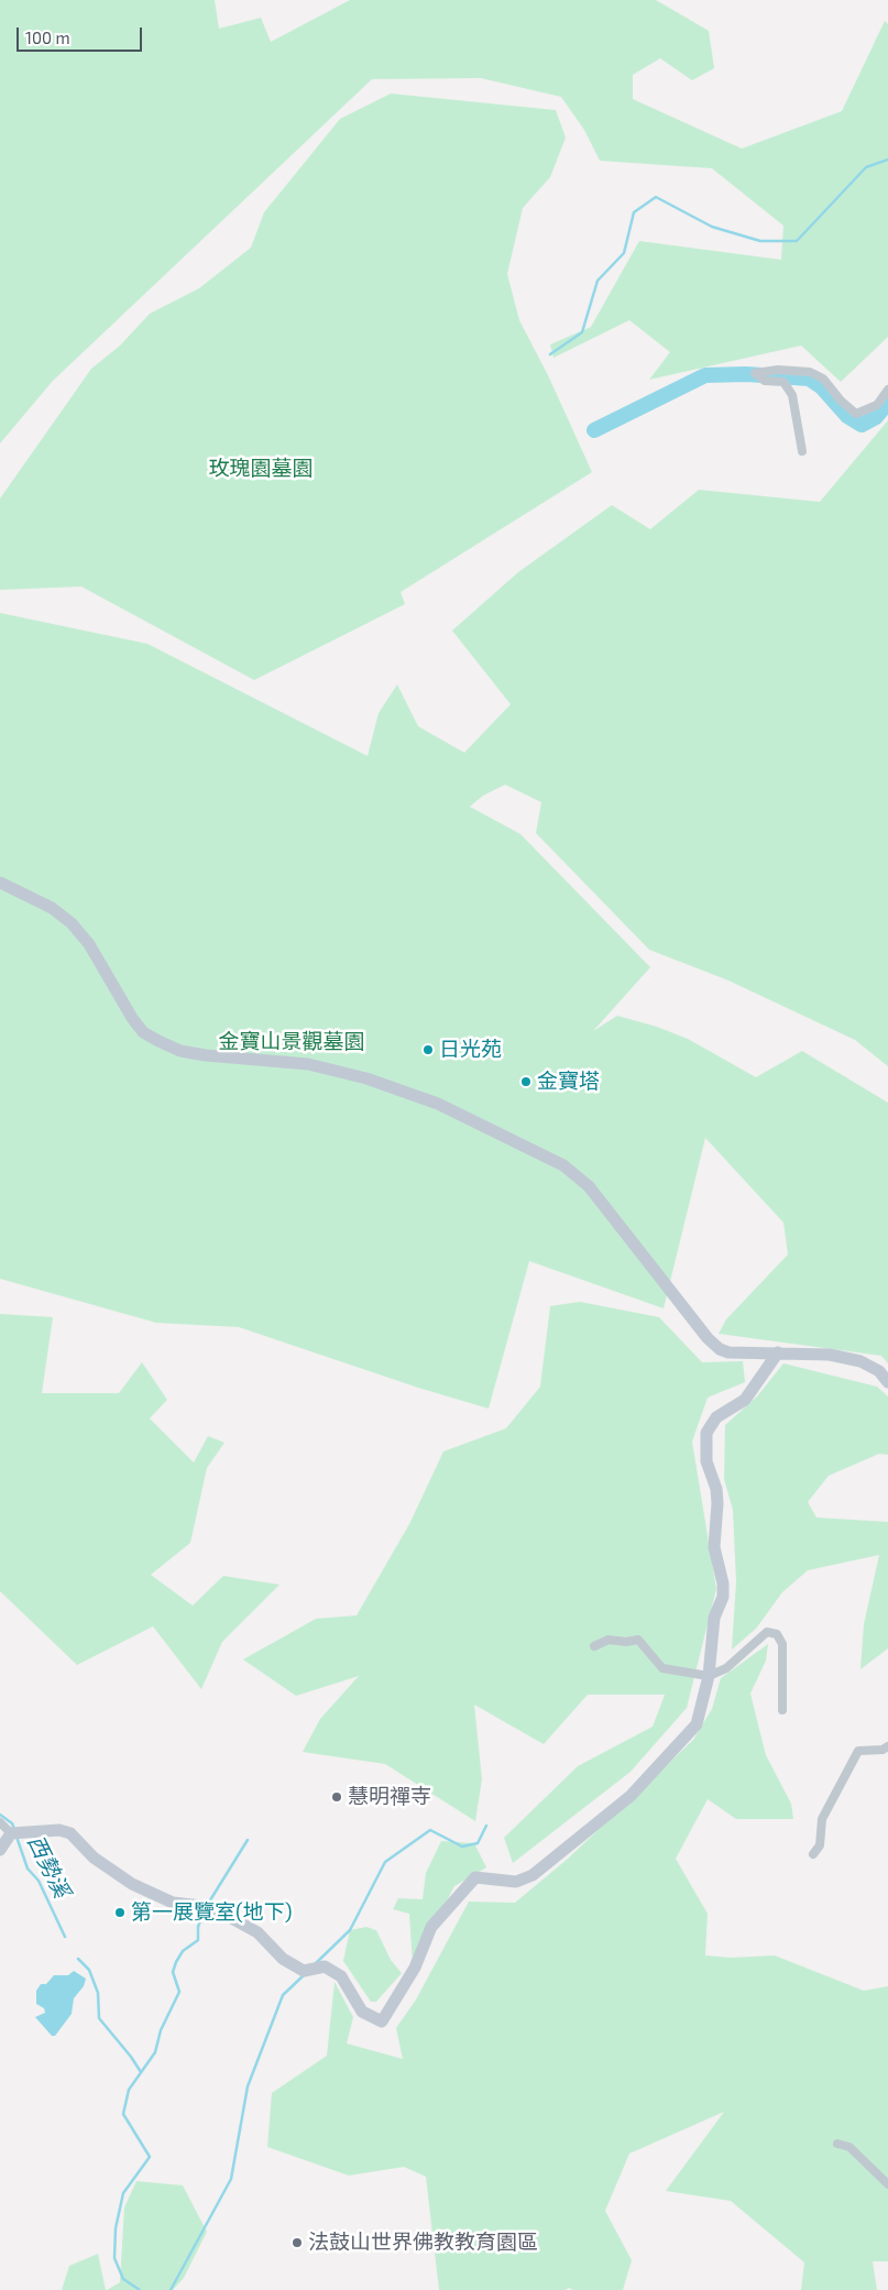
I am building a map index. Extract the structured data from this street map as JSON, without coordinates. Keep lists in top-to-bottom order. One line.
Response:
{"water":["西勢溪"],"parks":["玫瑰園墓園","金寶山景觀墓園"],"places":["日光苑","金寶塔","慧明禪寺","第一展覽室(地下)","法鼓山世界佛教教育園區"],"scale_bar":"100 m"}
